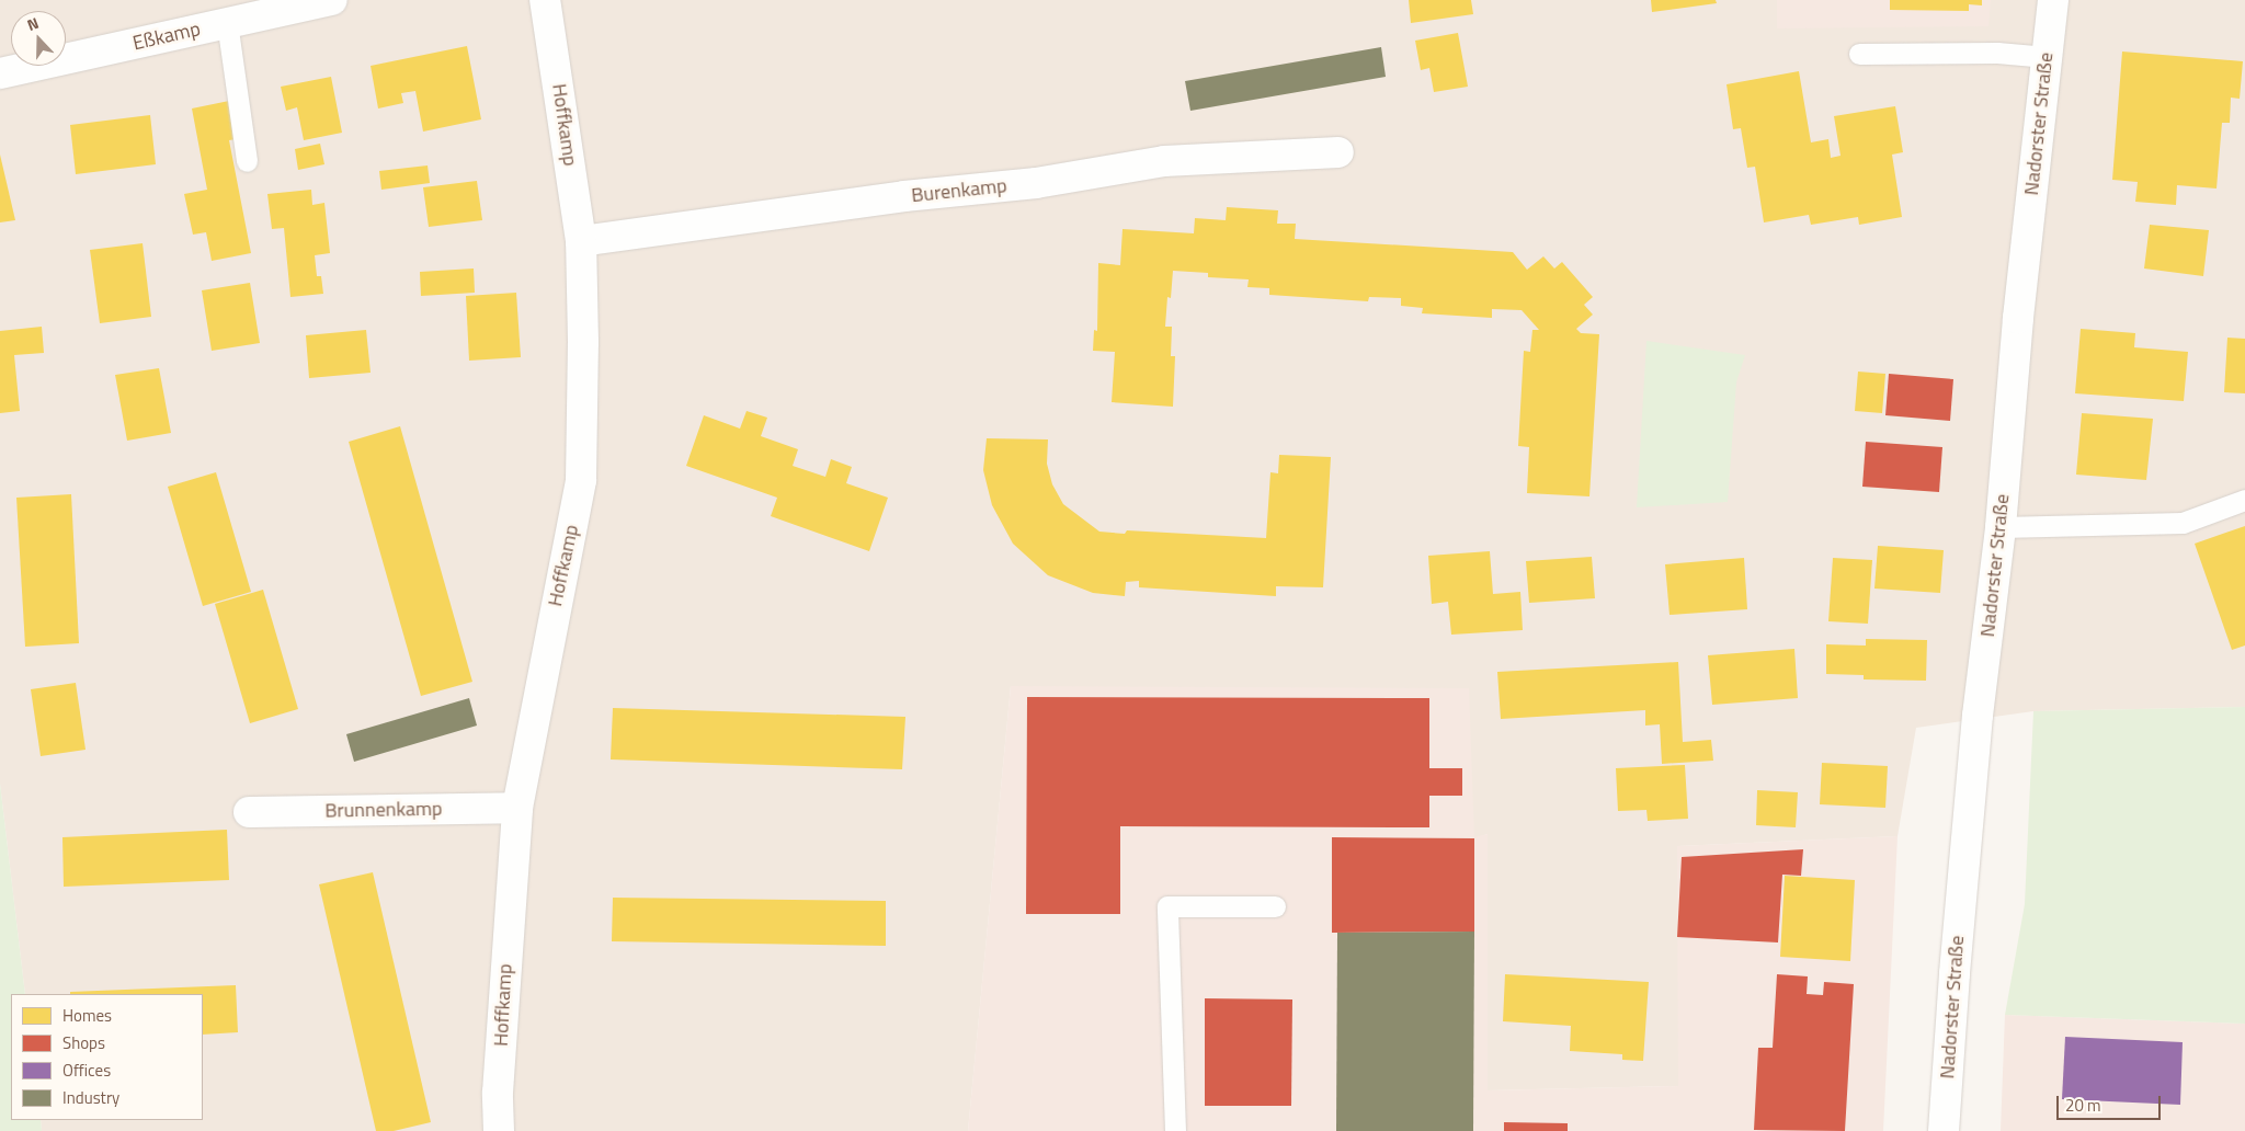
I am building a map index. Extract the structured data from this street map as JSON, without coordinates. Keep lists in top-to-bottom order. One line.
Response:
{"streets":{"street":["Eßkamp","Nadorster Straße","Hoffkamp","Burenkamp","Brunnenkamp"]},"crossings":[["Hoffkamp","Burenkamp"],["Hoffkamp","Brunnenkamp"]],"legend":["Homes","Shops","Offices","Industry"],"scale_bar":"20 m","north":"top"}
